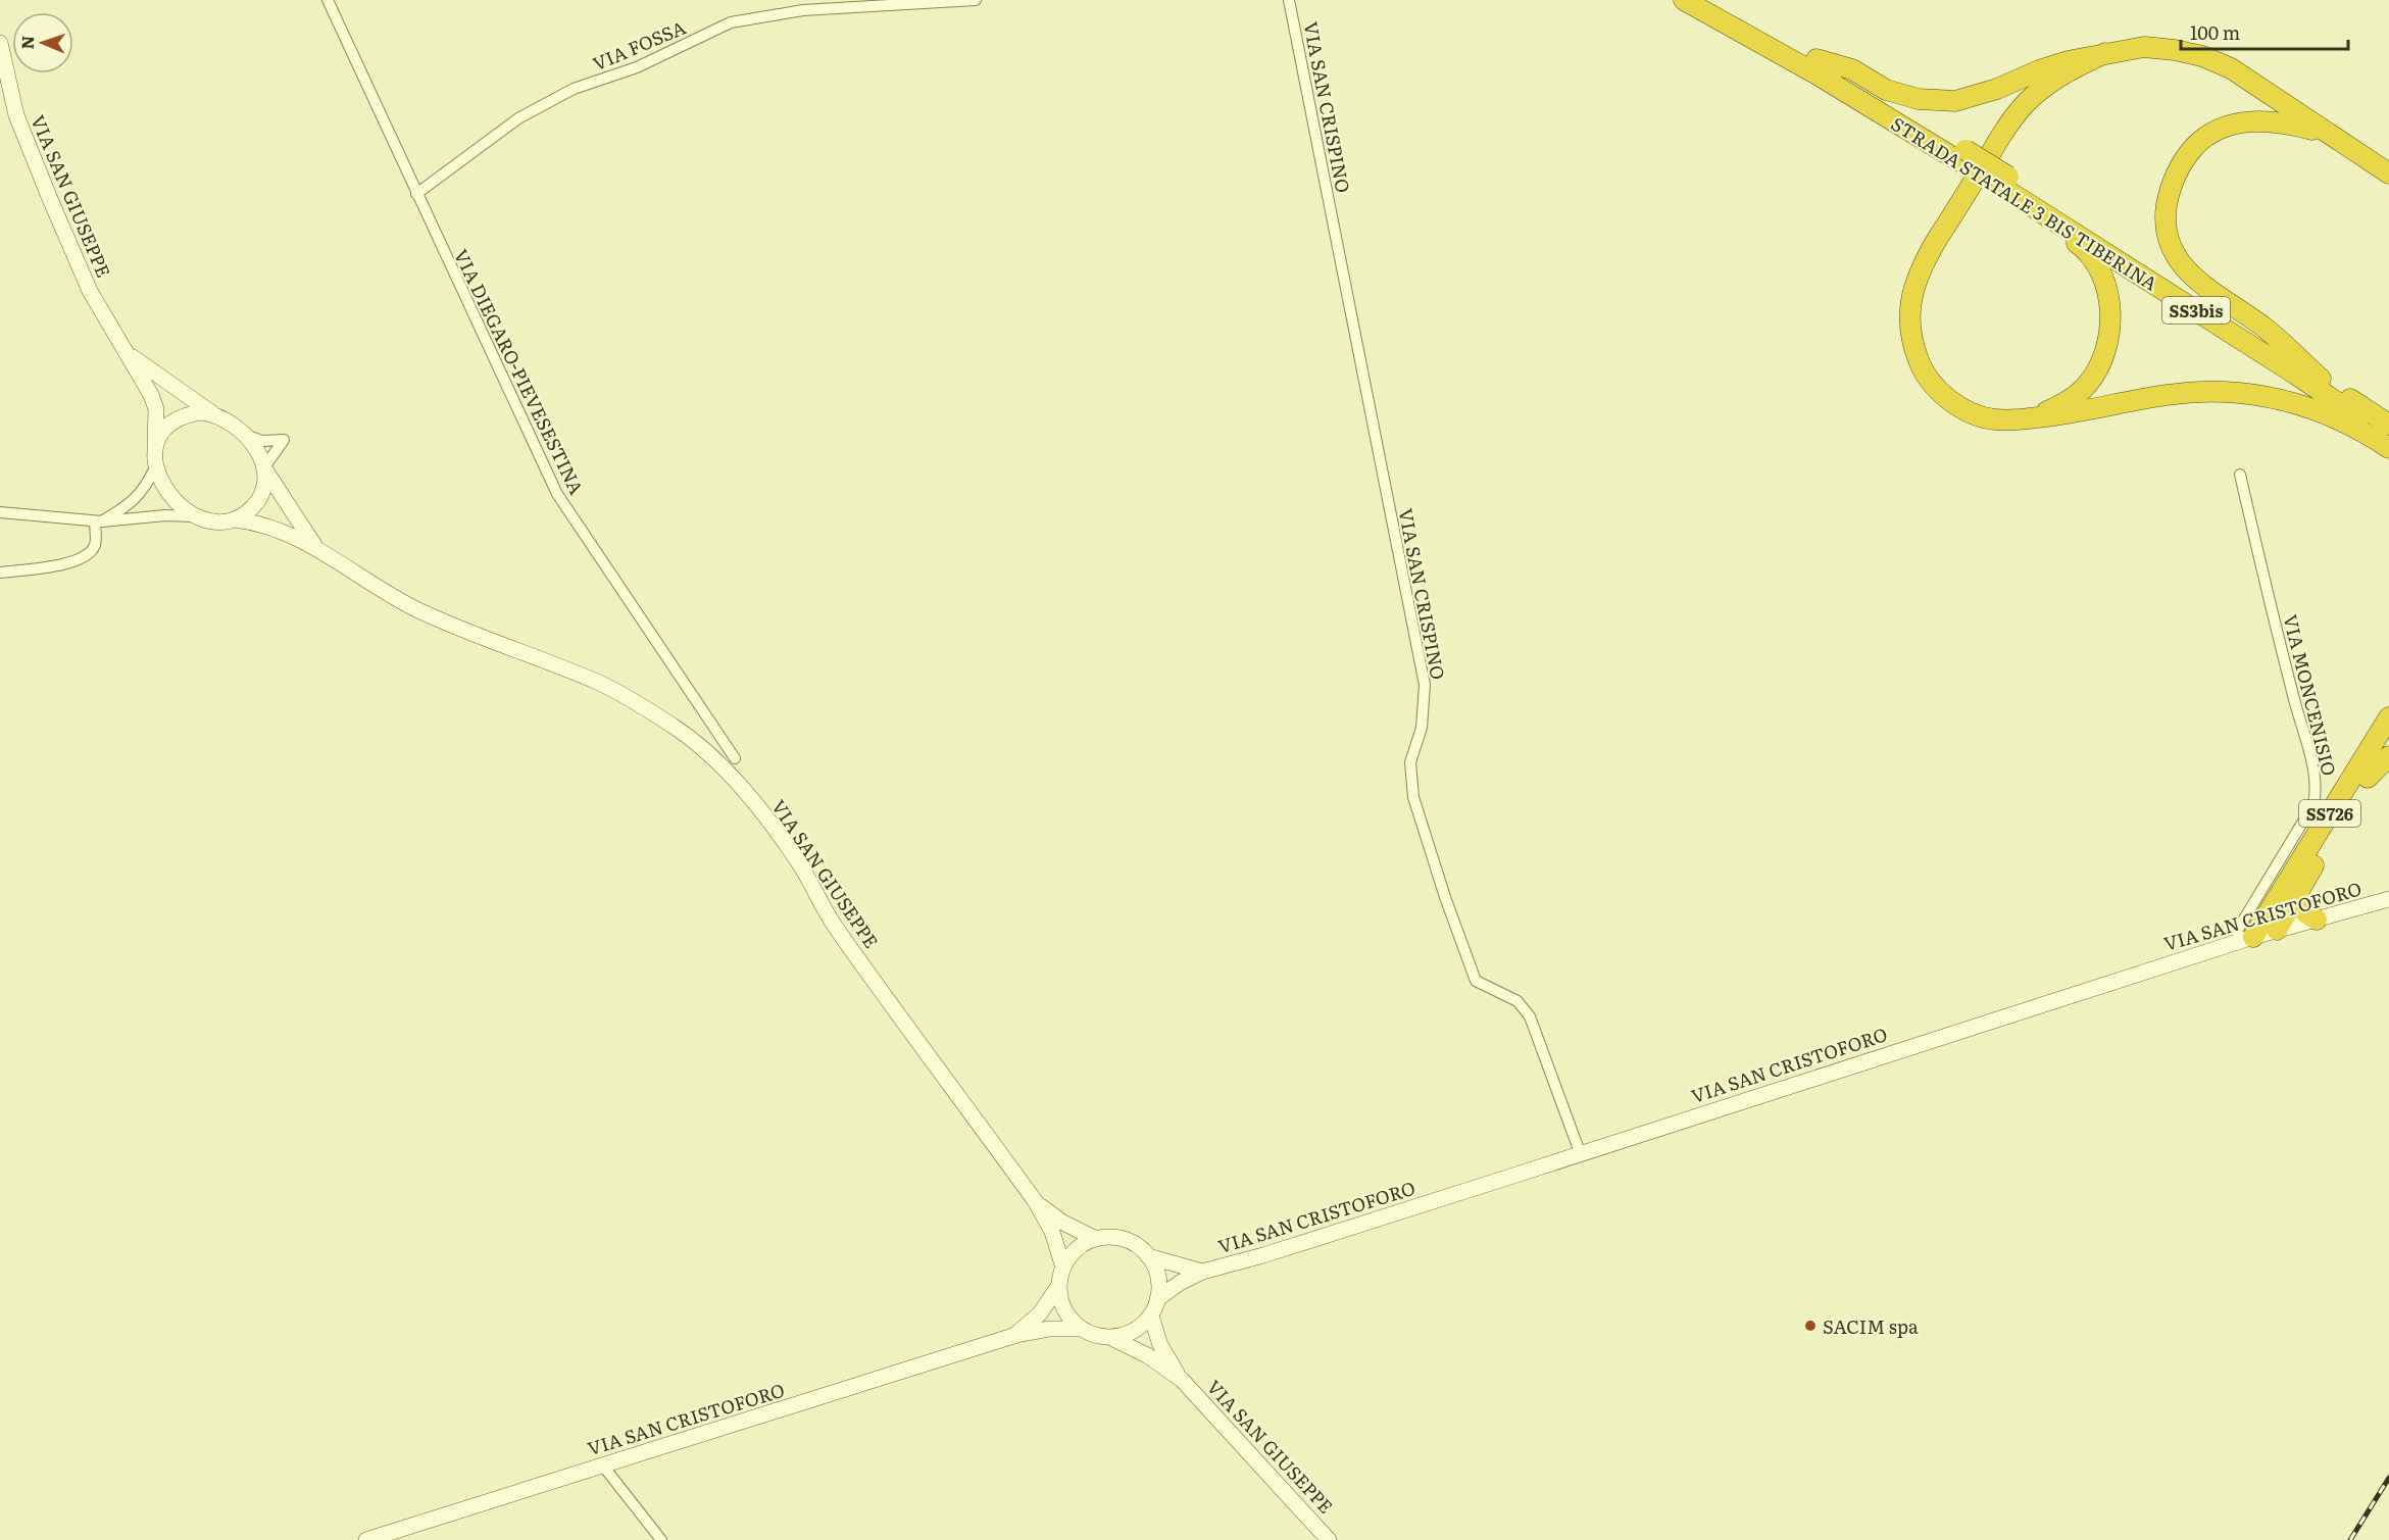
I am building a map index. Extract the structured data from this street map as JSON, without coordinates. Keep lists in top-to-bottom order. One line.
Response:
{"streets":{"highway":["STRADA STATALE 3 BIS TIBERINA","SS3bis","SS726"],"main road":["VIA SAN GIUSEPPE","VIA SAN CRISTOFORO"],"street":["VIA FOSSA","VIA SAN CRISPINO","VIA DIEGARO-PIEVESESTINA","VIA MONCENISIO"]},"crossings":[["VIA FOSSA","VIA DIEGARO-PIEVESESTINA"],["VIA SAN CRISPINO","VIA SAN CRISTOFORO"],["VIA SAN GIUSEPPE","VIA SAN CRISTOFORO"],["VIA MONCENISIO","SS726"],["VIA MONCENISIO","VIA SAN CRISTOFORO"],["SS726","VIA SAN CRISTOFORO"]],"places":["SACIM spa"],"scale_bar":"100 m","north":"left"}
